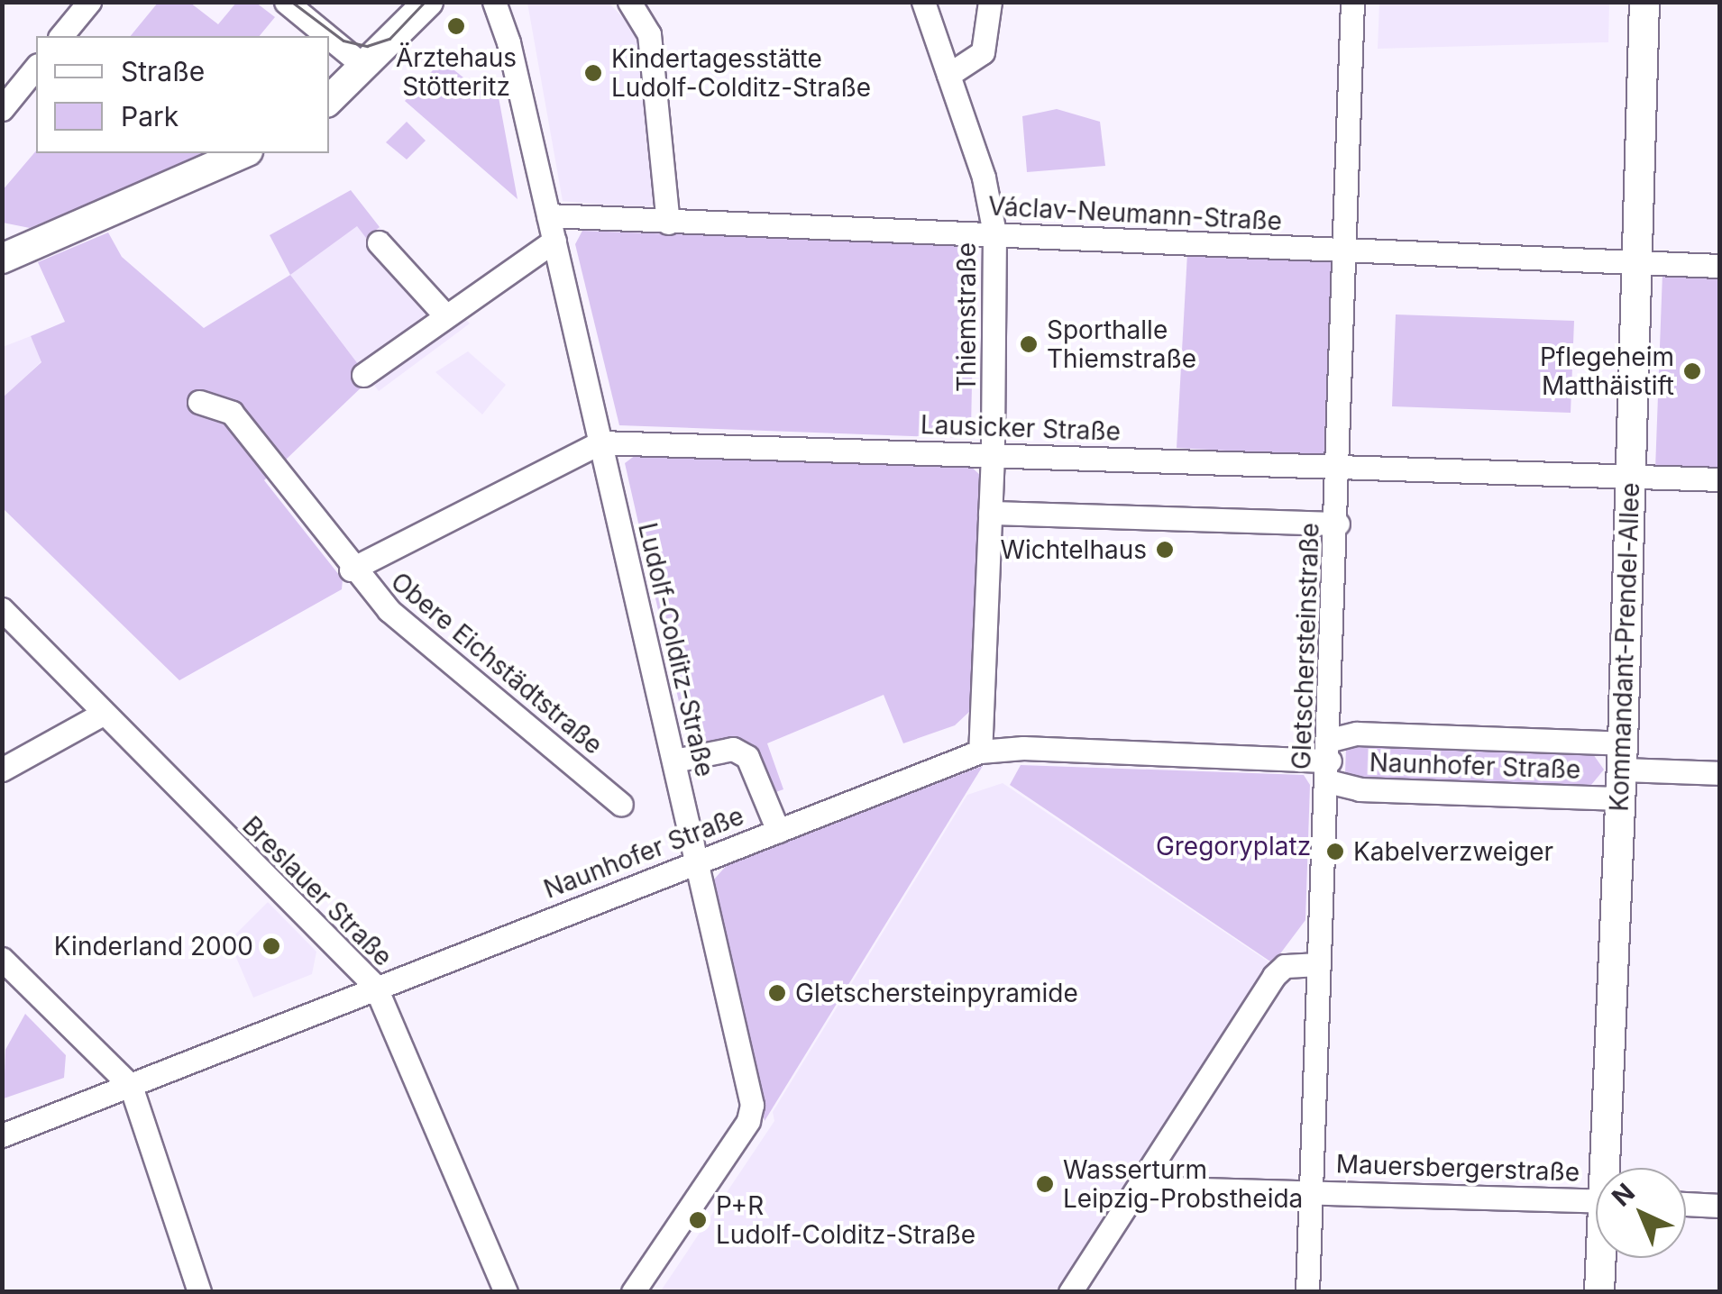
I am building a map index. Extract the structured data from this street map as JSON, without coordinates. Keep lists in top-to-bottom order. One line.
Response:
{"streets":{"main road":["Kommandant-Prendel-Allee"],"street":["Václav-Neumann-Straße","Thiemstraße","Lausicker Straße","Gletschersteinstraße","Ludolf-Colditz-Straße","Obere Eichstädtstraße","Naunhofer Straße","Breslauer Straße","Mauersbergerstraße"]},"crossings":[["Václav-Neumann-Straße","Thiemstraße"],["Václav-Neumann-Straße","Gletschersteinstraße"],["Václav-Neumann-Straße","Kommandant-Prendel-Allee"],["Václav-Neumann-Straße","Ludolf-Colditz-Straße"],["Thiemstraße","Lausicker Straße"],["Thiemstraße","Naunhofer Straße"],["Lausicker Straße","Gletschersteinstraße"],["Lausicker Straße","Kommandant-Prendel-Allee"],["Lausicker Straße","Ludolf-Colditz-Straße"],["Lausicker Straße","Obere Eichstädtstraße"],["Gletschersteinstraße","Naunhofer Straße"],["Gletschersteinstraße","Mauersbergerstraße"],["Kommandant-Prendel-Allee","Naunhofer Straße"],["Ludolf-Colditz-Straße","Naunhofer Straße"],["Naunhofer Straße","Breslauer Straße"]],"parks":["Gregoryplatz"],"places":["Ärztehaus Stötteritz","Kindertagesstätte Ludolf-Colditz-Straße","Sporthalle Thiemstraße","Pflegeheim Matthäistift","Wichtelhaus","Kabelverzweiger","Kinderland 2000","Gletschersteinpyramide","Wasserturm Leipzig-Probstheida","P+R Ludolf-Colditz-Straße"],"legend":["Straße","Park"],"north":"top left"}
